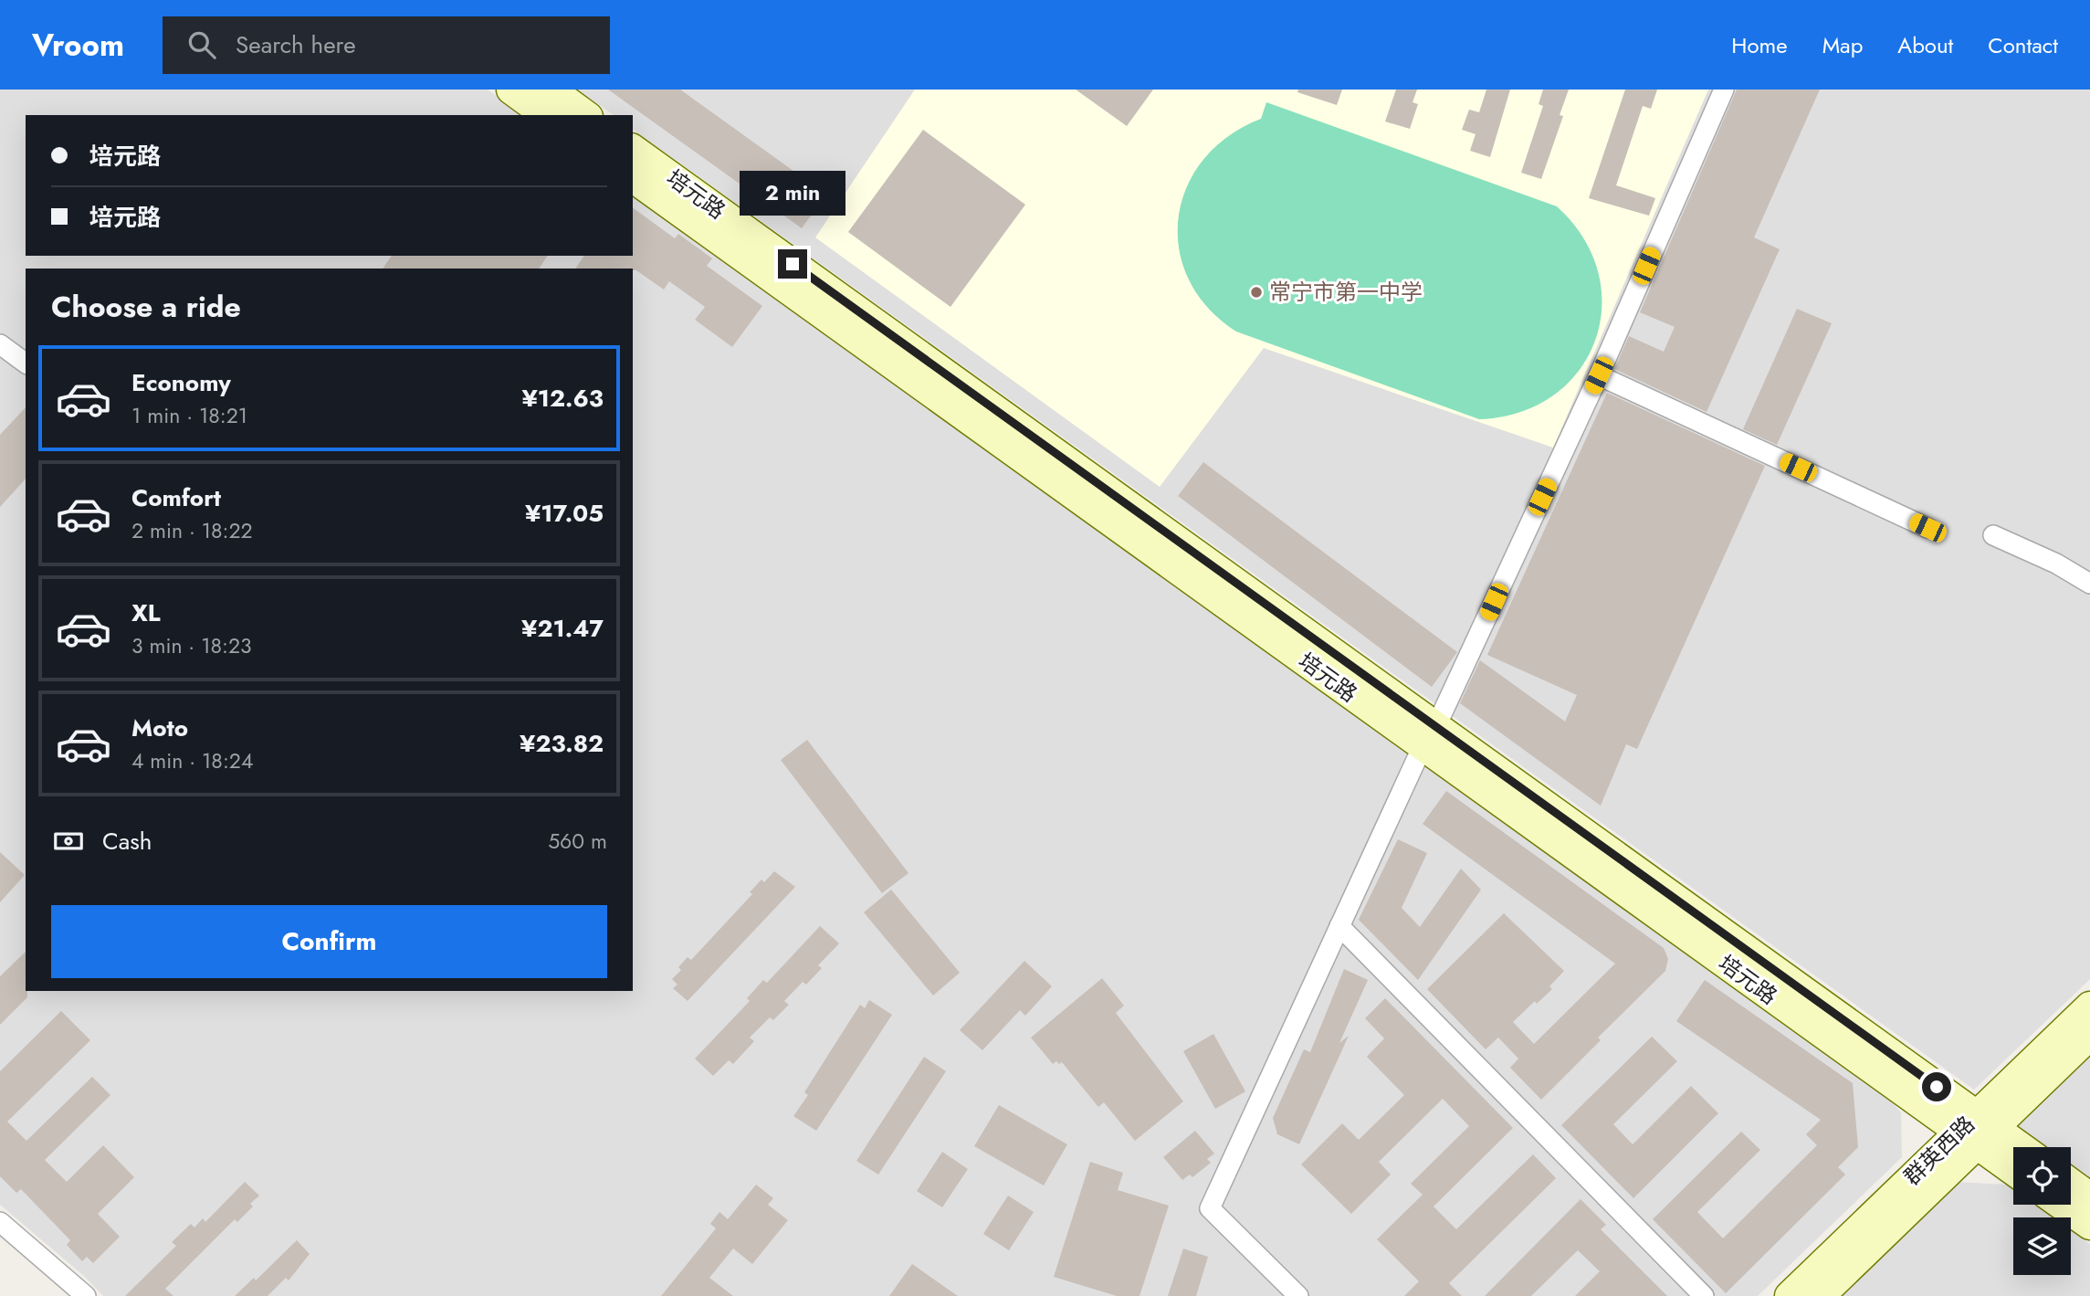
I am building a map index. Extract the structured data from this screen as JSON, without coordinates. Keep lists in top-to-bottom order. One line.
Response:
{"streets":{"main road":["培元路","群英西路"]},"crossings":[["培元路","群英西路"]],"places":["常宁市第一中学"],"page":{"header":"Vroom","search":"Search here","nav":["Home","Map","About","Contact"],"banner":["培元路","培元路"],"bubble":"2 min","heading":"Choose a ride","list":[{"name":"Economy","note":"1 min · 18:21","value":"¥12.63"},{"name":"Comfort","note":"2 min · 18:22","value":"¥17.05"},{"name":"XL","note":"3 min · 18:23","value":"¥21.47"},{"name":"Moto","note":"4 min · 18:24","value":"¥23.82"}],"pay":["Cash","560 m"],"buttons":"Confirm"}}
